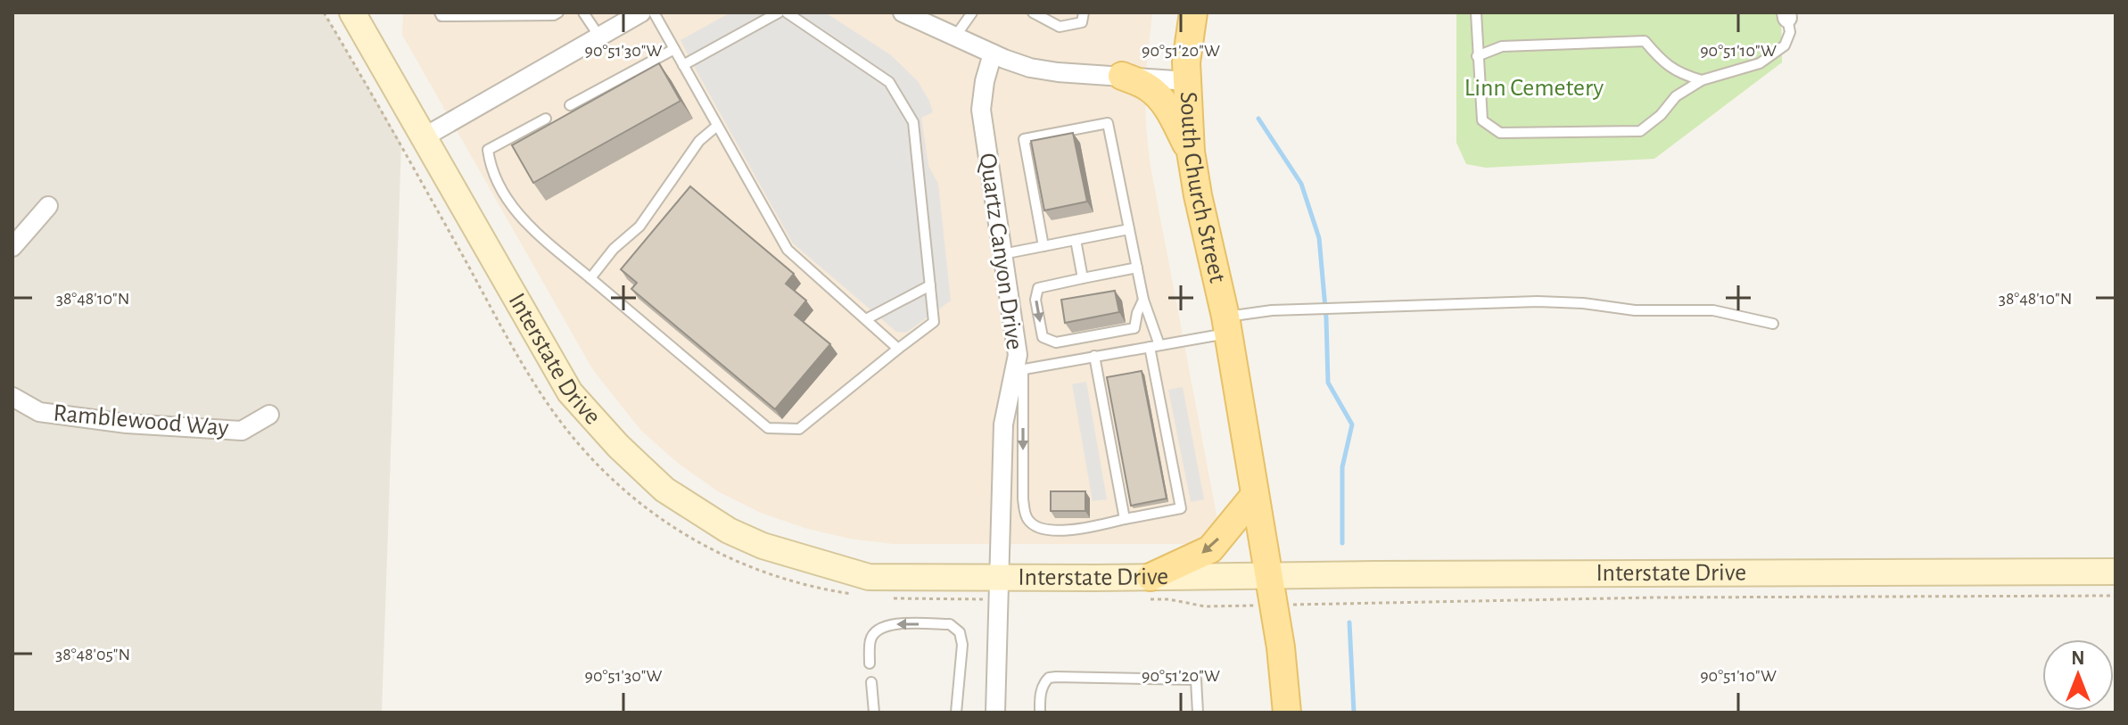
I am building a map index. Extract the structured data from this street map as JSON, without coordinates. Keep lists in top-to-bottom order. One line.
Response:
{"streets":{"main road":["South Church Street","Interstate Drive"],"street":["Quartz Canyon Drive","Ramblewood Way"]},"crossings":[["South Church Street","Interstate Drive"],["Quartz Canyon Drive","Interstate Drive"]],"parks":["Linn Cemetery"],"north":"top","coordinates":["90°51'30\"W","90°51'20\"W","90°51'10\"W","38°48'10\"N","38°48'05\"N"]}
